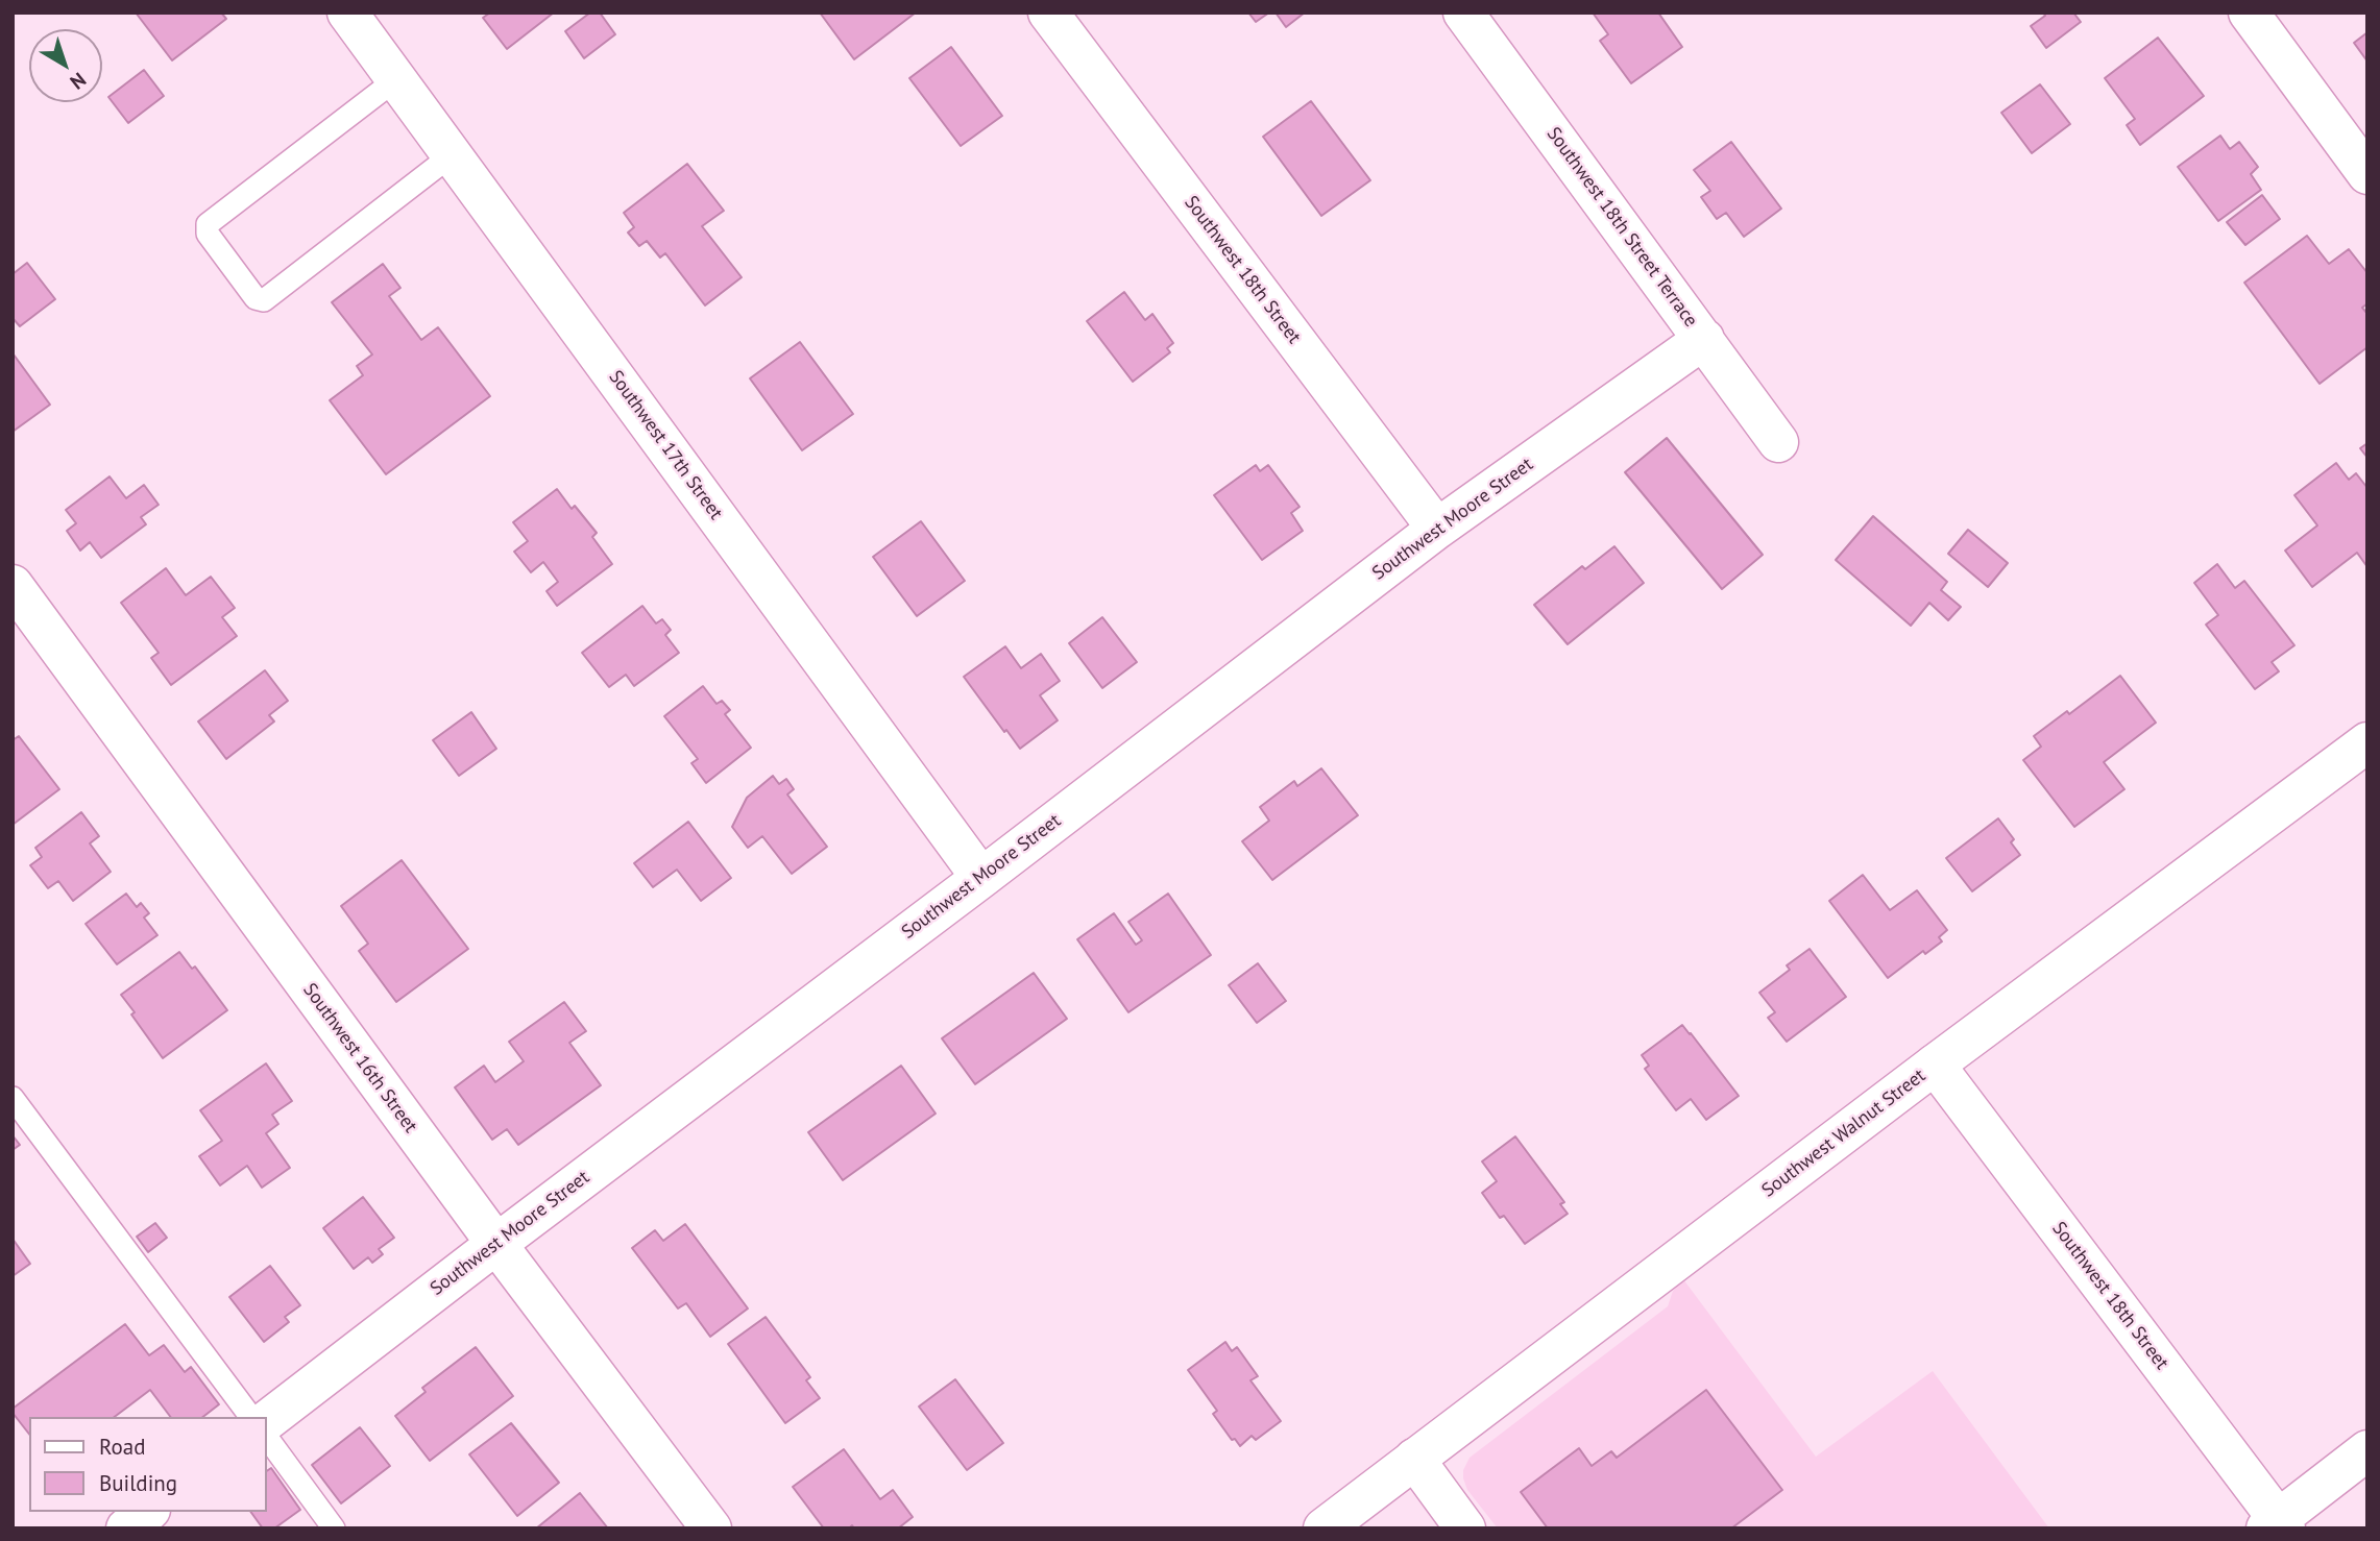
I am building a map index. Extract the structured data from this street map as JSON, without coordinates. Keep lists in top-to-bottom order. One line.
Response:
{"streets":{"street":["Southwest 18th Street Terrace","Southwest 18th Street","Southwest 17th Street","Southwest Moore Street","Southwest 16th Street","Southwest Walnut Street"]},"crossings":[["Southwest 18th Street Terrace","Southwest Moore Street"],["Southwest 18th Street","Southwest Moore Street"],["Southwest 18th Street","Southwest Walnut Street"],["Southwest 17th Street","Southwest Moore Street"],["Southwest Moore Street","Southwest 16th Street"]],"legend":["Road","Building"],"north":"bottom right"}
